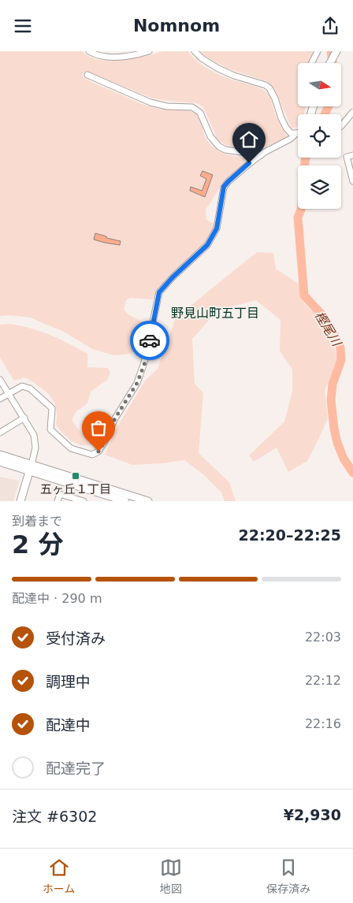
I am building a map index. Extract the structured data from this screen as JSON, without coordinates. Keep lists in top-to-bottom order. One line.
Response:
{"districts":["野見山町五丁目"],"water":["樫尾川"],"places":{"transit":["五ヶ丘１丁目"]},"north":"right","page":{"header":"Nomnom","heading":["2 分","到着まで","22:20–22:25"],"panel":["注文 #6302","¥2,930"],"bar":"配達中 · 290 m","list":[["受付済み","22:03"],["調理中","22:12"],["配達中","22:16"],"配達完了"],"tabs":["ホーム","地図","保存済み"]}}
